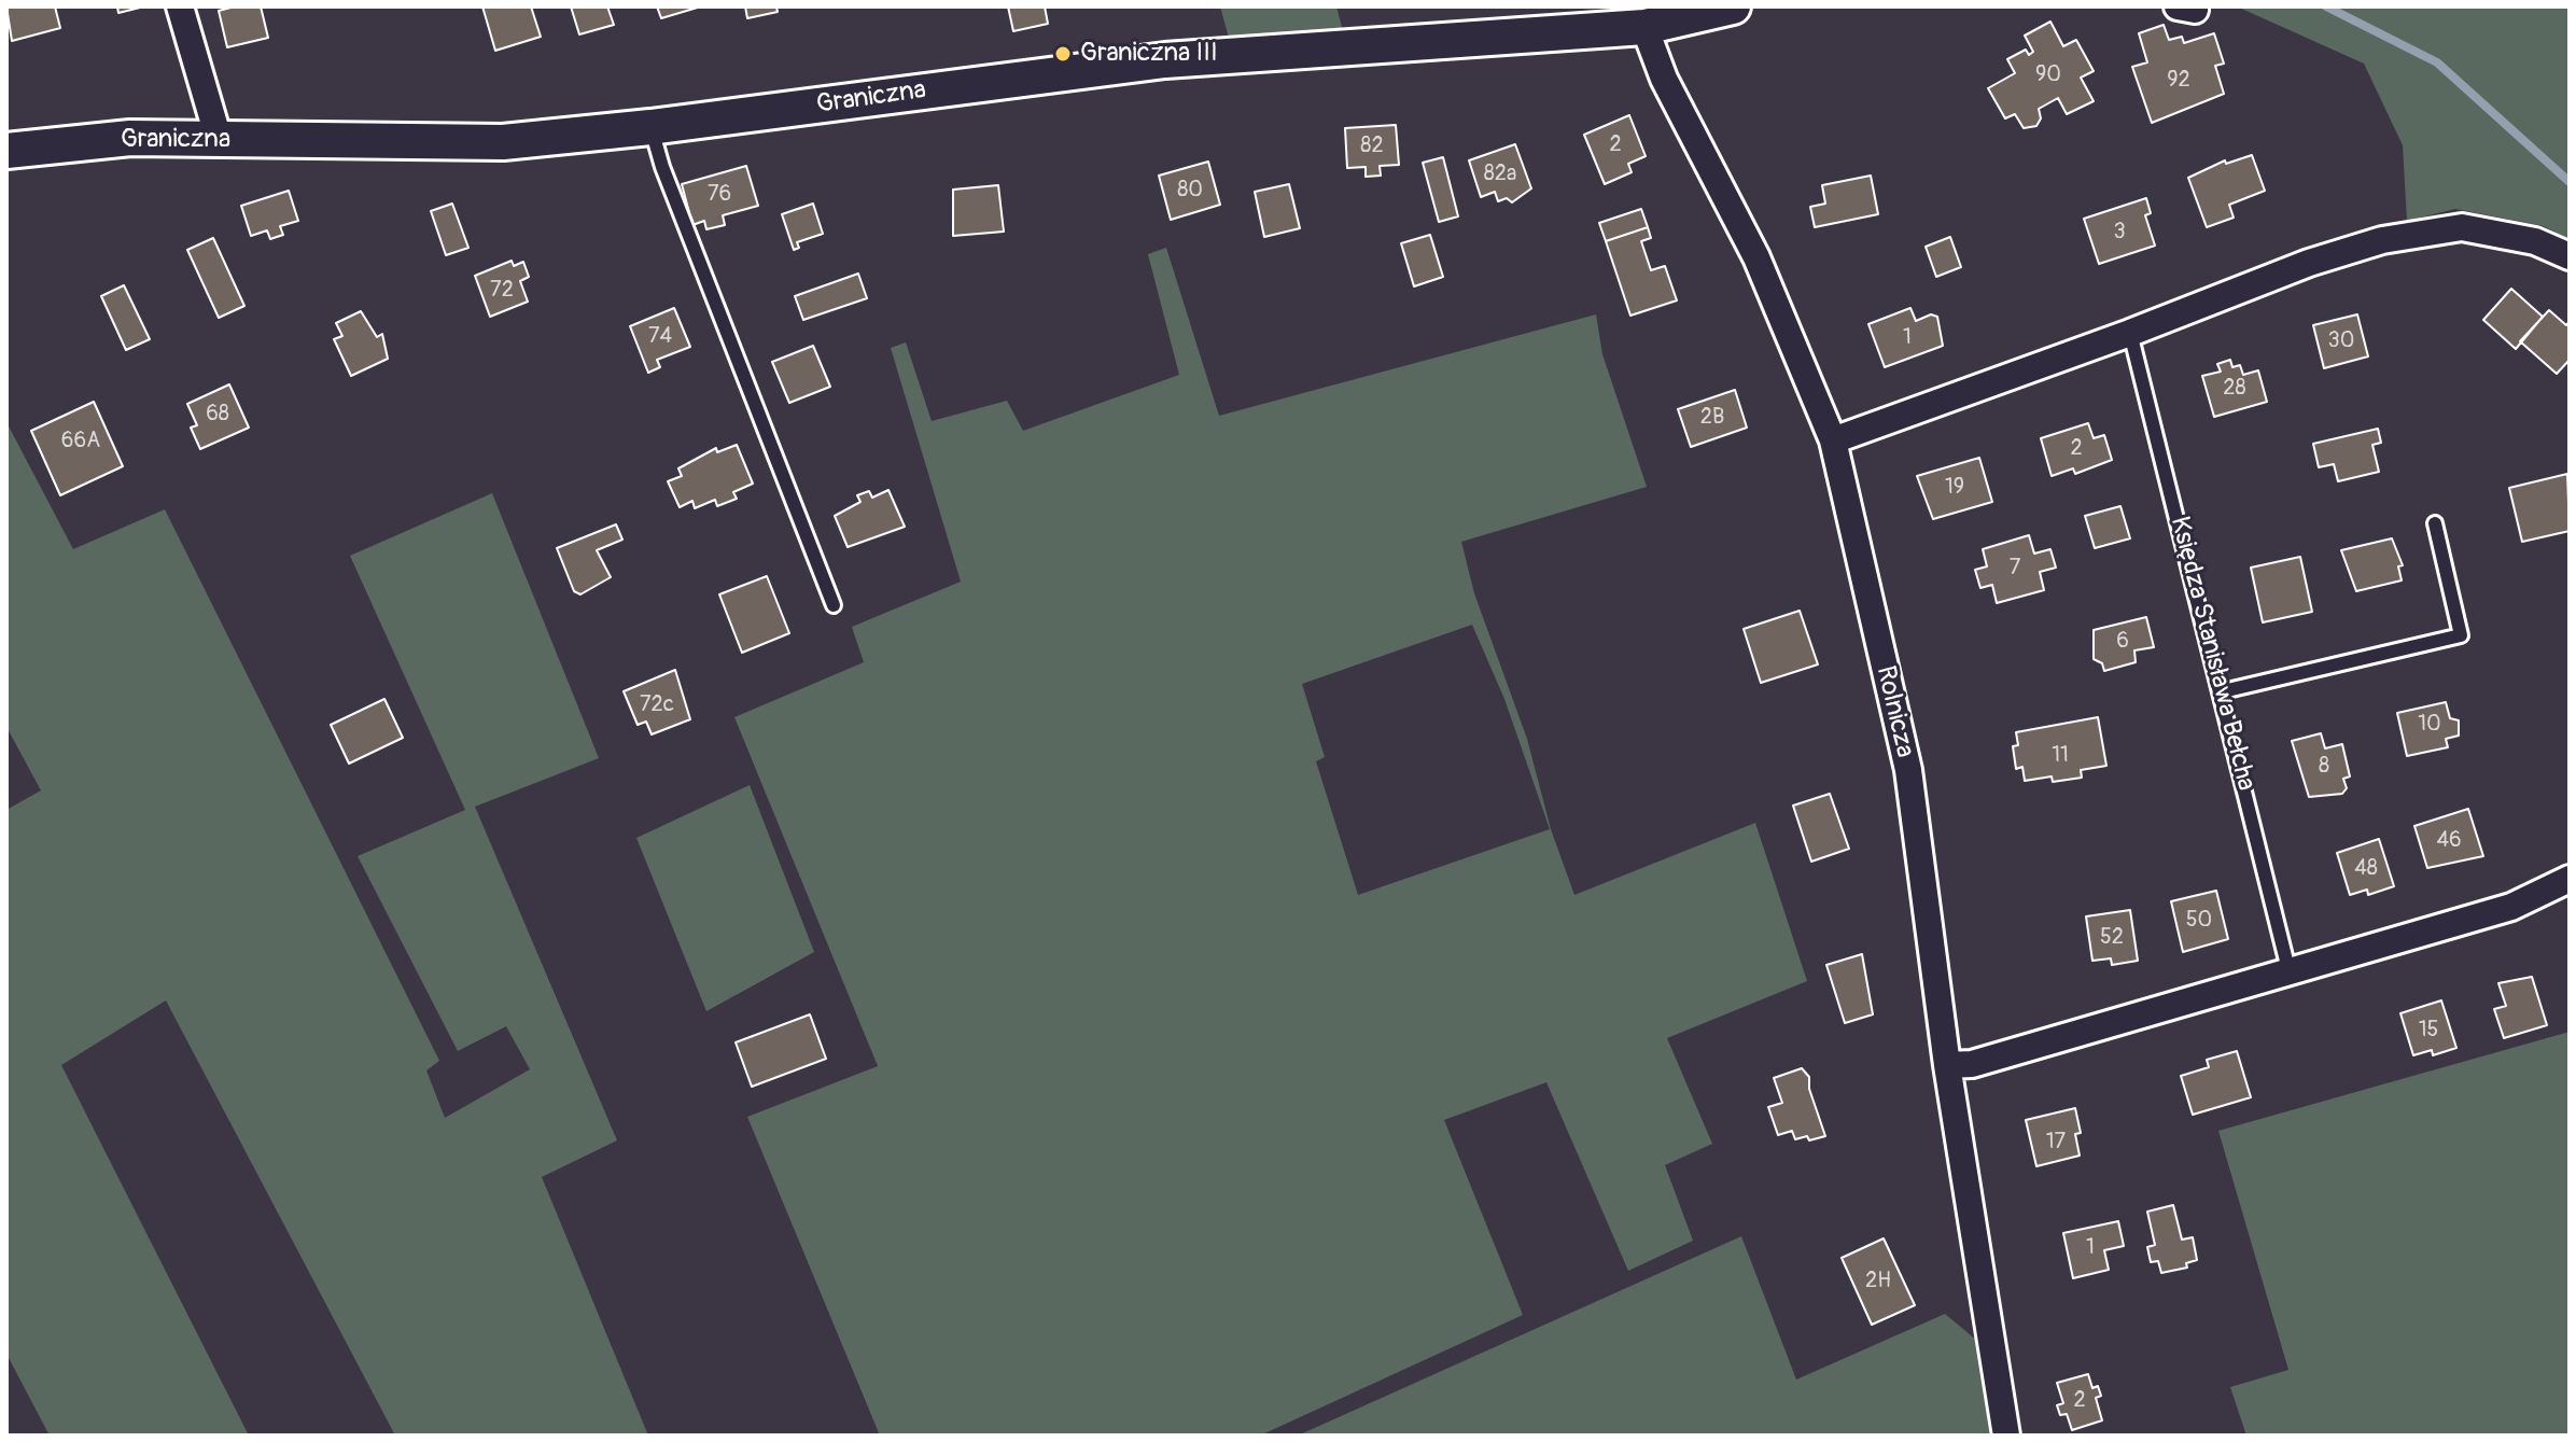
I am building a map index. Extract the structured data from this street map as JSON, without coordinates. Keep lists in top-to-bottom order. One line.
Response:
{"streets":{"street":["Graniczna","Rolnicza"],"lane":["Księdza Stanisława Bełcha"]},"crossings":[["Graniczna","Rolnicza"]],"places":["Graniczna III"],"house_numbers":["90","92","2","82","82a","80","76","3","72","74","1","30","28","68","2B","66A","2","19","7","6","72c","10","11","8","46","48","50","52","15","17","1","2H","2"]}
